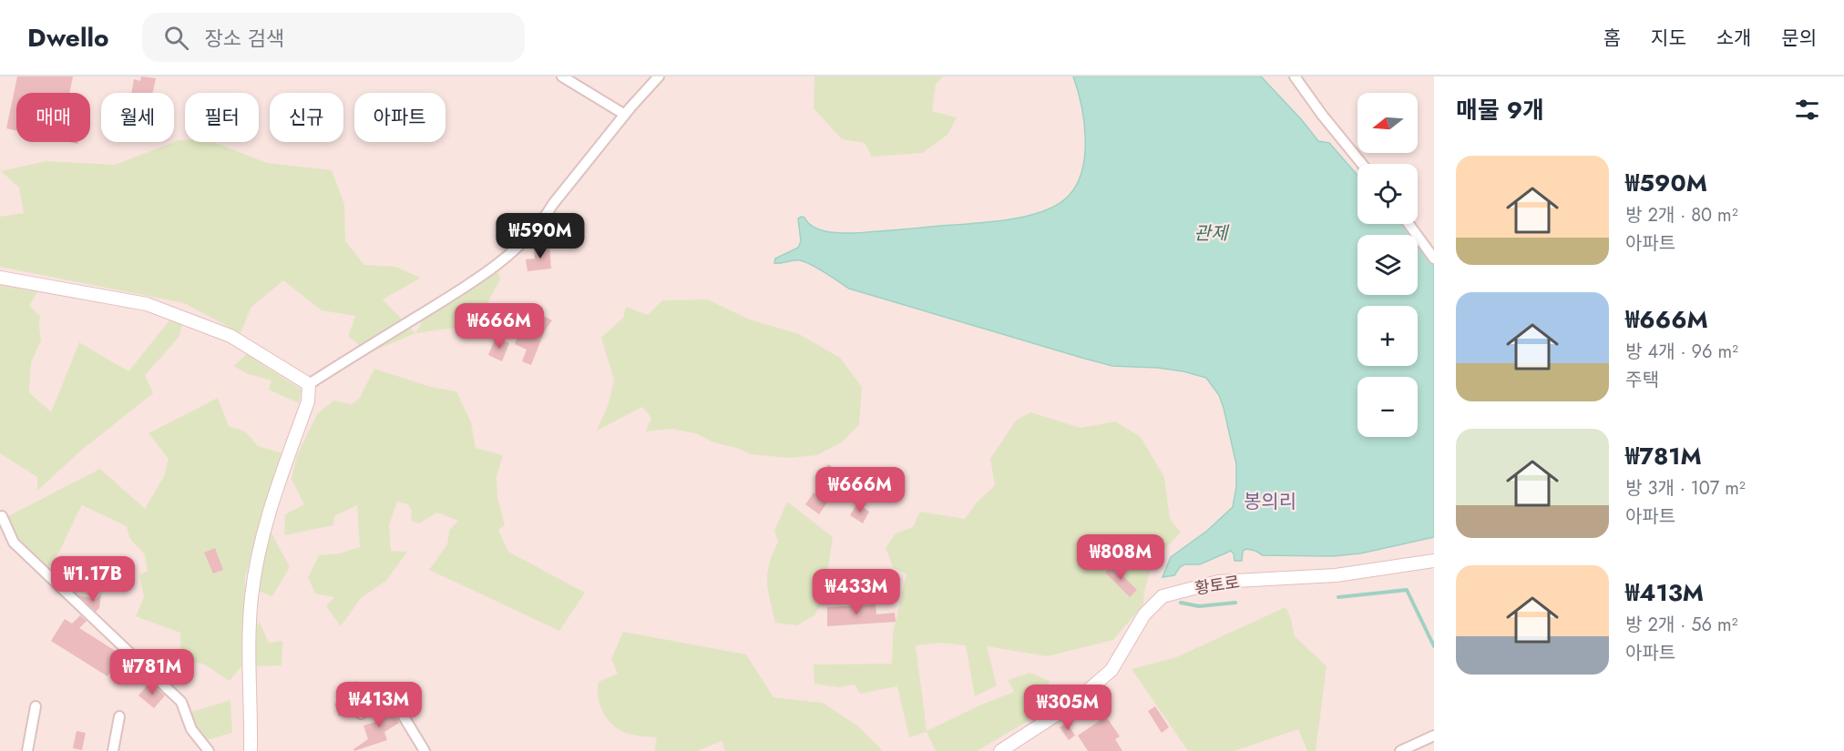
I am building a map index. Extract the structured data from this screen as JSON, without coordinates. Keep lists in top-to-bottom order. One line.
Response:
{"streets":{"street":["황토로"]},"districts":["봉의리"],"water":["관제"],"north":"left","page":{"header":"Dwello","search":"장소 검색","nav":["홈","지도","소개","문의"],"heading":"매물 9개","map_buttons":["+","−"],"chip":["매매","월세","필터","신규","아파트"],"list":[{"name":"₩590M","note":"방 2개 · 80 m² · 아파트"},{"name":"₩666M","note":"방 4개 · 96 m² · 주택"},{"name":"₩781M","note":"방 3개 · 107 m² · 아파트"},{"name":"₩413M","note":"방 2개 · 56 m² · 아파트"}],"price":["₩590M","₩666M","₩666M","₩808M","₩1.17B","₩433M","₩781M","₩413M","₩305M"]}}
